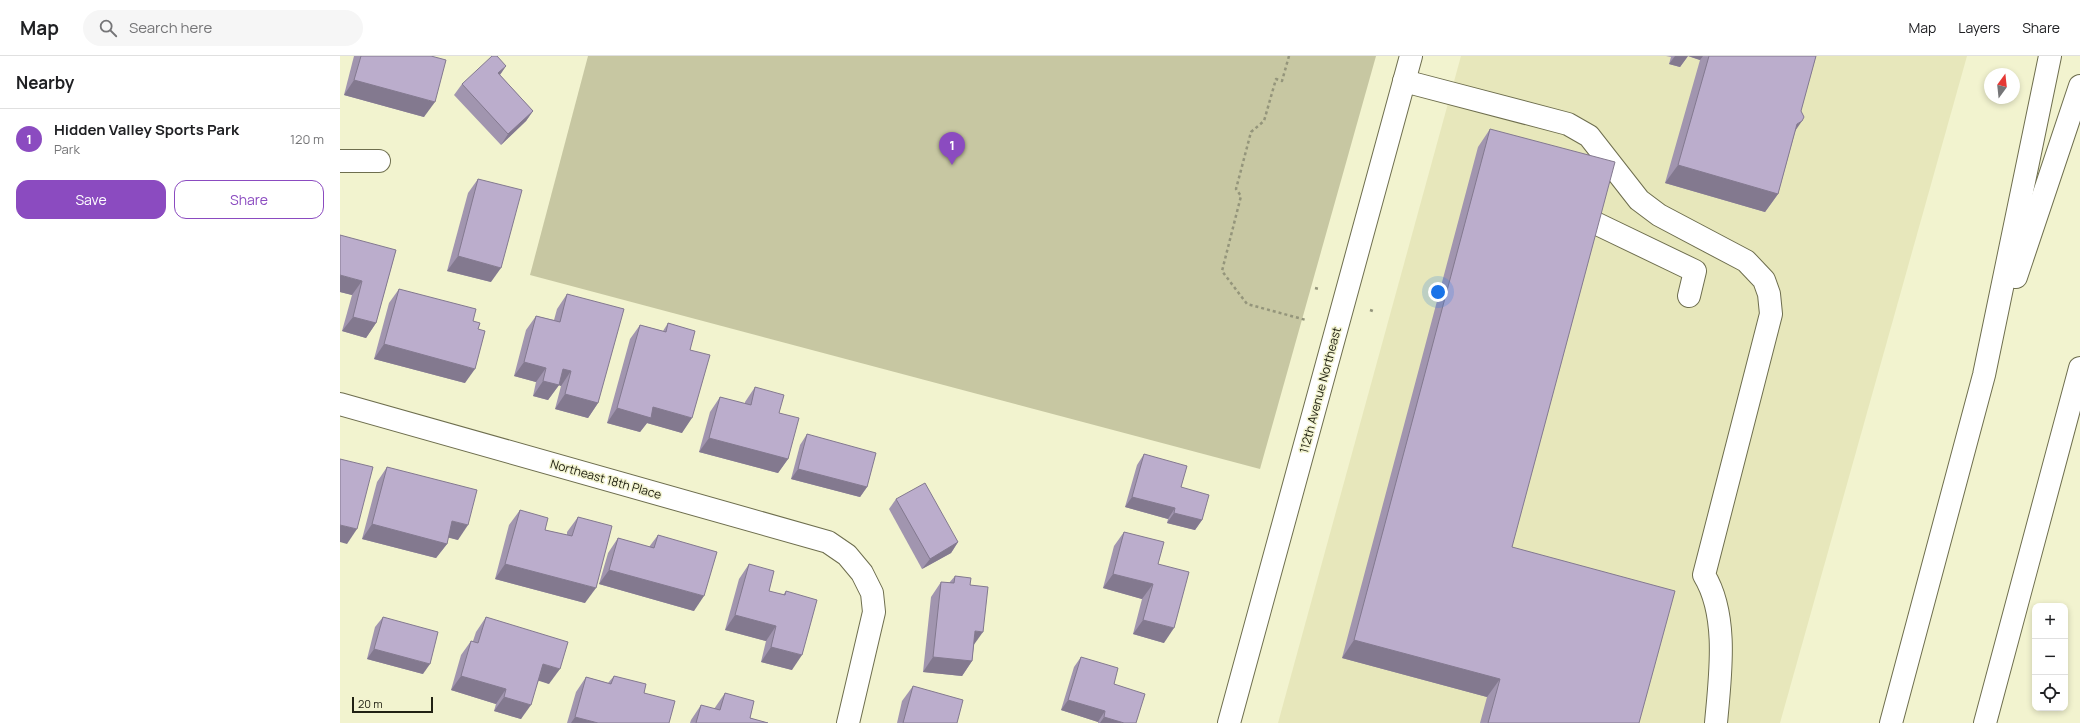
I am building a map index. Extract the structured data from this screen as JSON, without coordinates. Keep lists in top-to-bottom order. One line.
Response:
{"streets":{"main road":["112th Avenue Northeast","Northeast 18th Place"]},"scale_bar":"20 m","north":"top","page":{"header":"Map","search":"Search here","nav":["Map","Layers","Share"],"heading":"Nearby","list":[{"mark":"1","name":"Hidden Valley Sports Park","note":"Park","value":"120 m"}],"pins":"1","buttons":["Save","Share"],"map_buttons":["+","−"],"scale":"20 m"}}
